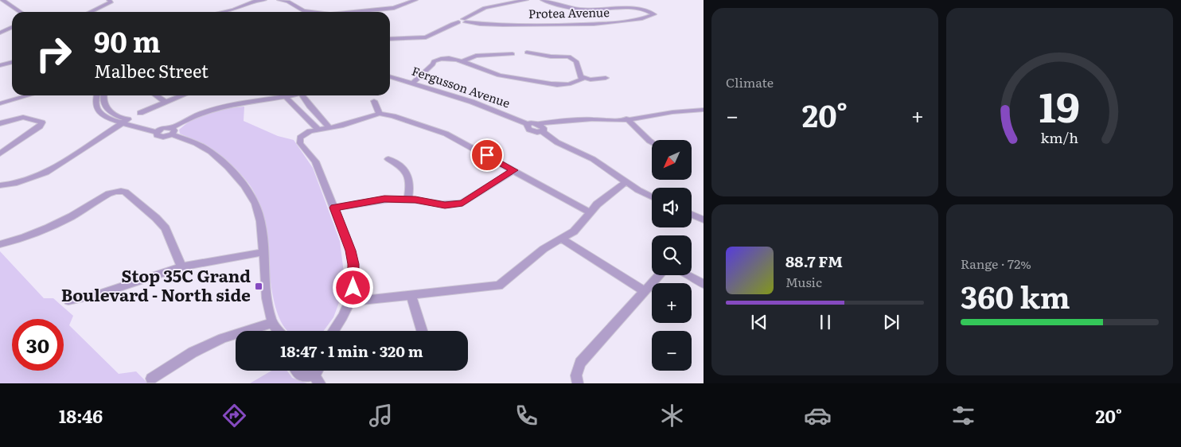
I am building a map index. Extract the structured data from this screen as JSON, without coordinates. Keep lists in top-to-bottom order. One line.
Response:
{"streets":{"street":["Protea Avenue","Fergusson Avenue"]},"places":{"transit":["Stop 35C Grand Boulevard - North side"]},"north":"bottom left","page":{"tile":["Climate",["Range · 72%","360 km"]],"turn":["90 m","Malbec Street"],"heat":["−","20°","+"],"map_buttons":["+","−"],"song":["88.7 FM","Music"],"limit":"30","trip":"18:47 · 1 min · 320 m","tabs":["18:46","20°"],"gauge":["19","km/h"]}}
